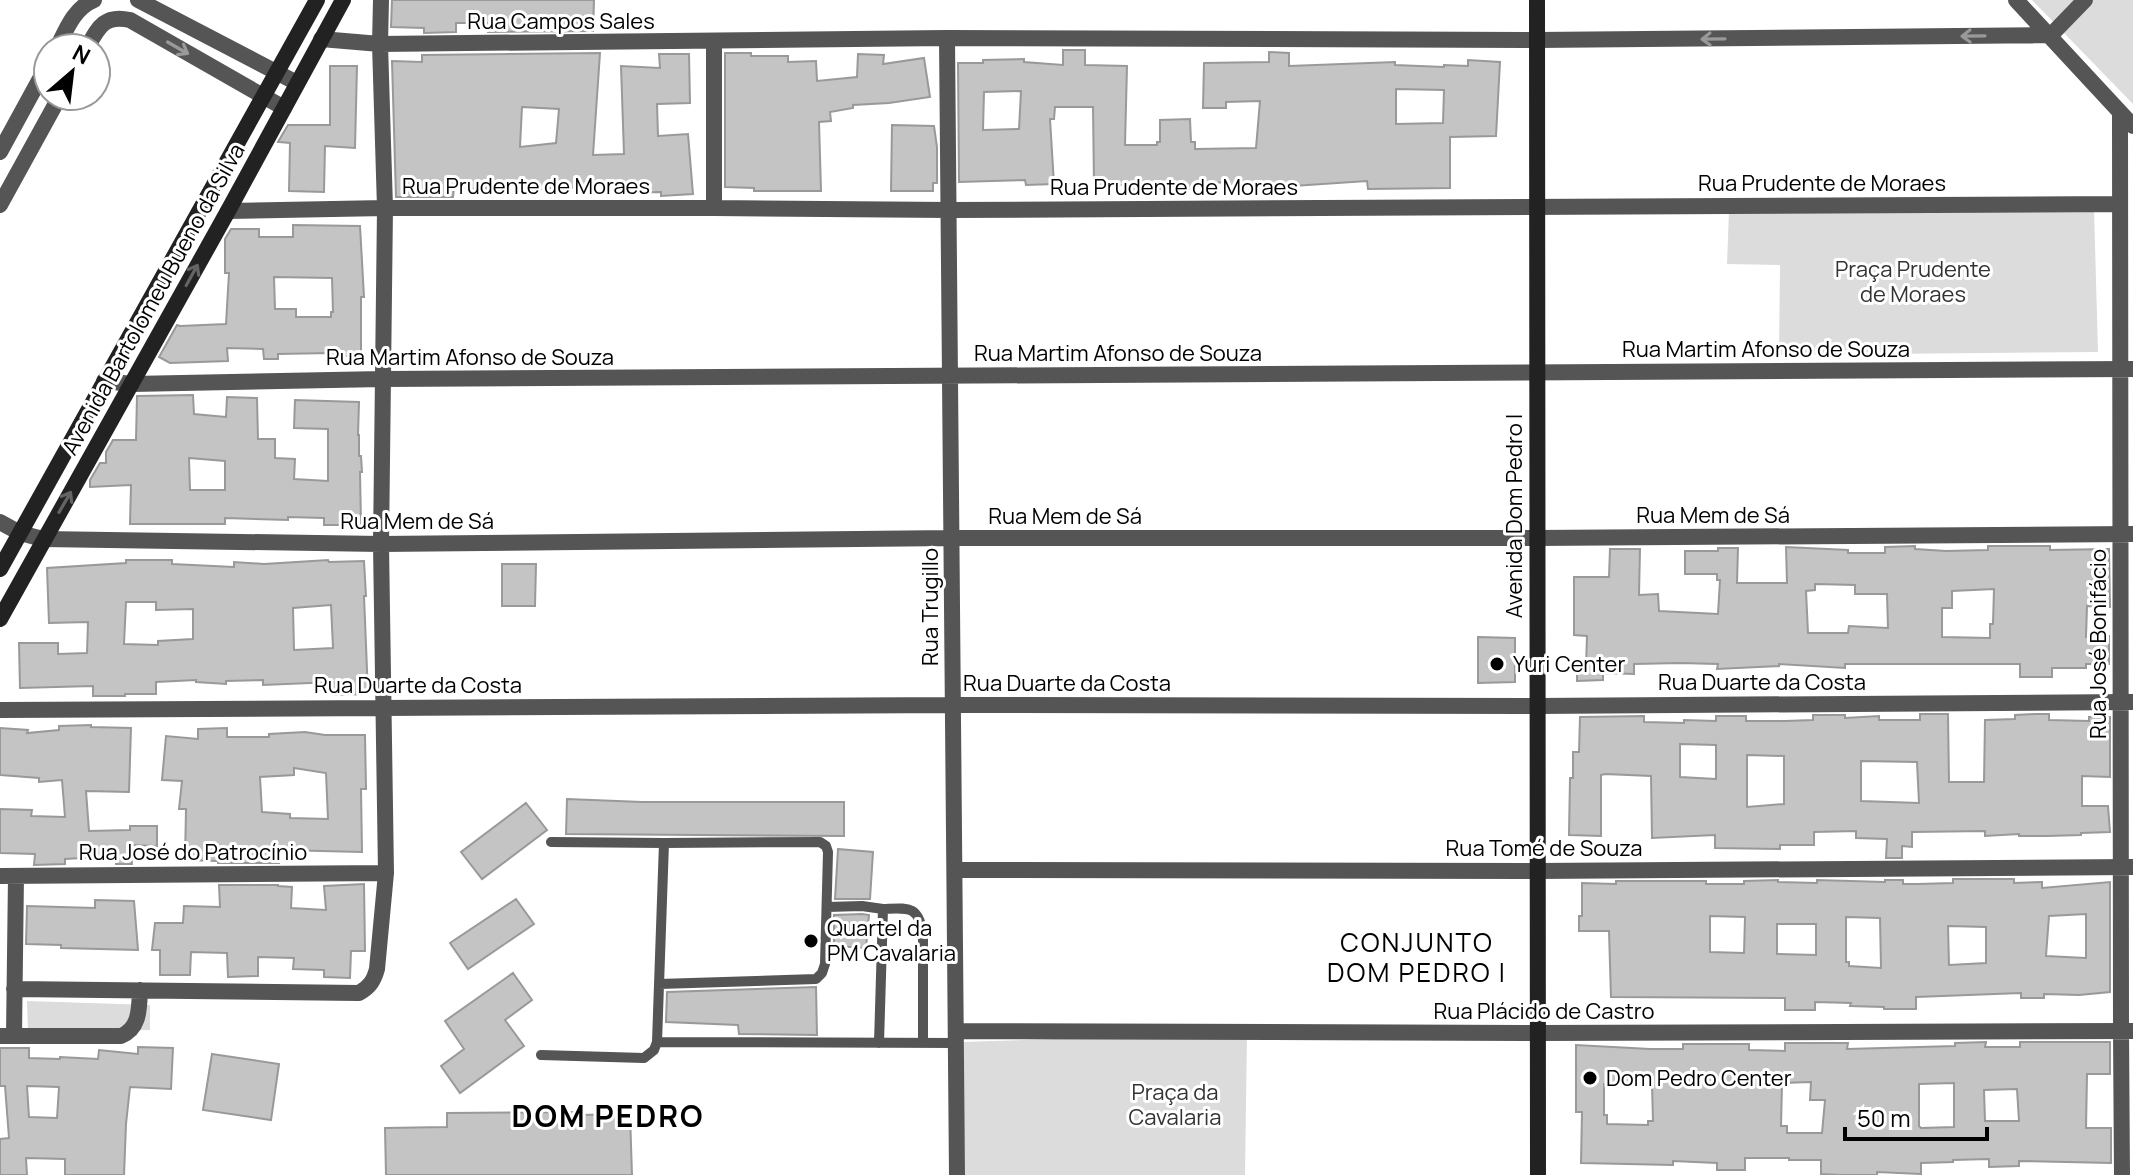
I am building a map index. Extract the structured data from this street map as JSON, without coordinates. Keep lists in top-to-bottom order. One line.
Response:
{"streets":{"street":["Rua Campos Sales","Rua Prudente de Moraes","Avenida Bartolomeu Bueno da Silva","Rua Martim Afonso de Souza","Rua Mem de Sá","Avenida Dom Pedro I","Rua Trugillo","Rua José Bonifácio","Rua Duarte da Costa","Rua Tomé de Souza","Rua José do Patrocínio","Rua Plácido de Castro"]},"crossings":[["Rua Campos Sales","Avenida Bartolomeu Bueno da Silva"],["Rua Campos Sales","Avenida Dom Pedro I"],["Rua Campos Sales","Rua Trugillo"],["Rua Prudente de Moraes","Avenida Bartolomeu Bueno da Silva"],["Rua Prudente de Moraes","Avenida Dom Pedro I"],["Rua Prudente de Moraes","Rua Trugillo"],["Rua Prudente de Moraes","Rua José Bonifácio"],["Avenida Bartolomeu Bueno da Silva","Rua Martim Afonso de Souza"],["Avenida Bartolomeu Bueno da Silva","Rua Mem de Sá"],["Rua Martim Afonso de Souza","Avenida Dom Pedro I"],["Rua Martim Afonso de Souza","Rua Trugillo"],["Rua Martim Afonso de Souza","Rua José Bonifácio"],["Rua Mem de Sá","Avenida Dom Pedro I"],["Rua Mem de Sá","Rua Trugillo"],["Rua Mem de Sá","Rua José Bonifácio"],["Avenida Dom Pedro I","Rua Duarte da Costa"],["Avenida Dom Pedro I","Rua Tomé de Souza"],["Avenida Dom Pedro I","Rua Plácido de Castro"],["Rua Trugillo","Rua Duarte da Costa"],["Rua Trugillo","Rua Tomé de Souza"],["Rua Trugillo","Rua Plácido de Castro"],["Rua José Bonifácio","Rua Duarte da Costa"],["Rua José Bonifácio","Rua Tomé de Souza"],["Rua José Bonifácio","Rua Plácido de Castro"]],"districts":["CONJUNTO DOM PEDRO I","DOM PEDRO"],"parks":["Praça Prudente de Moraes","Praça da Cavalaria"],"places":["Yuri Center","Quartel da PM Cavalaria","Dom Pedro Center"],"scale_bar":"50 m","north":"top right"}
